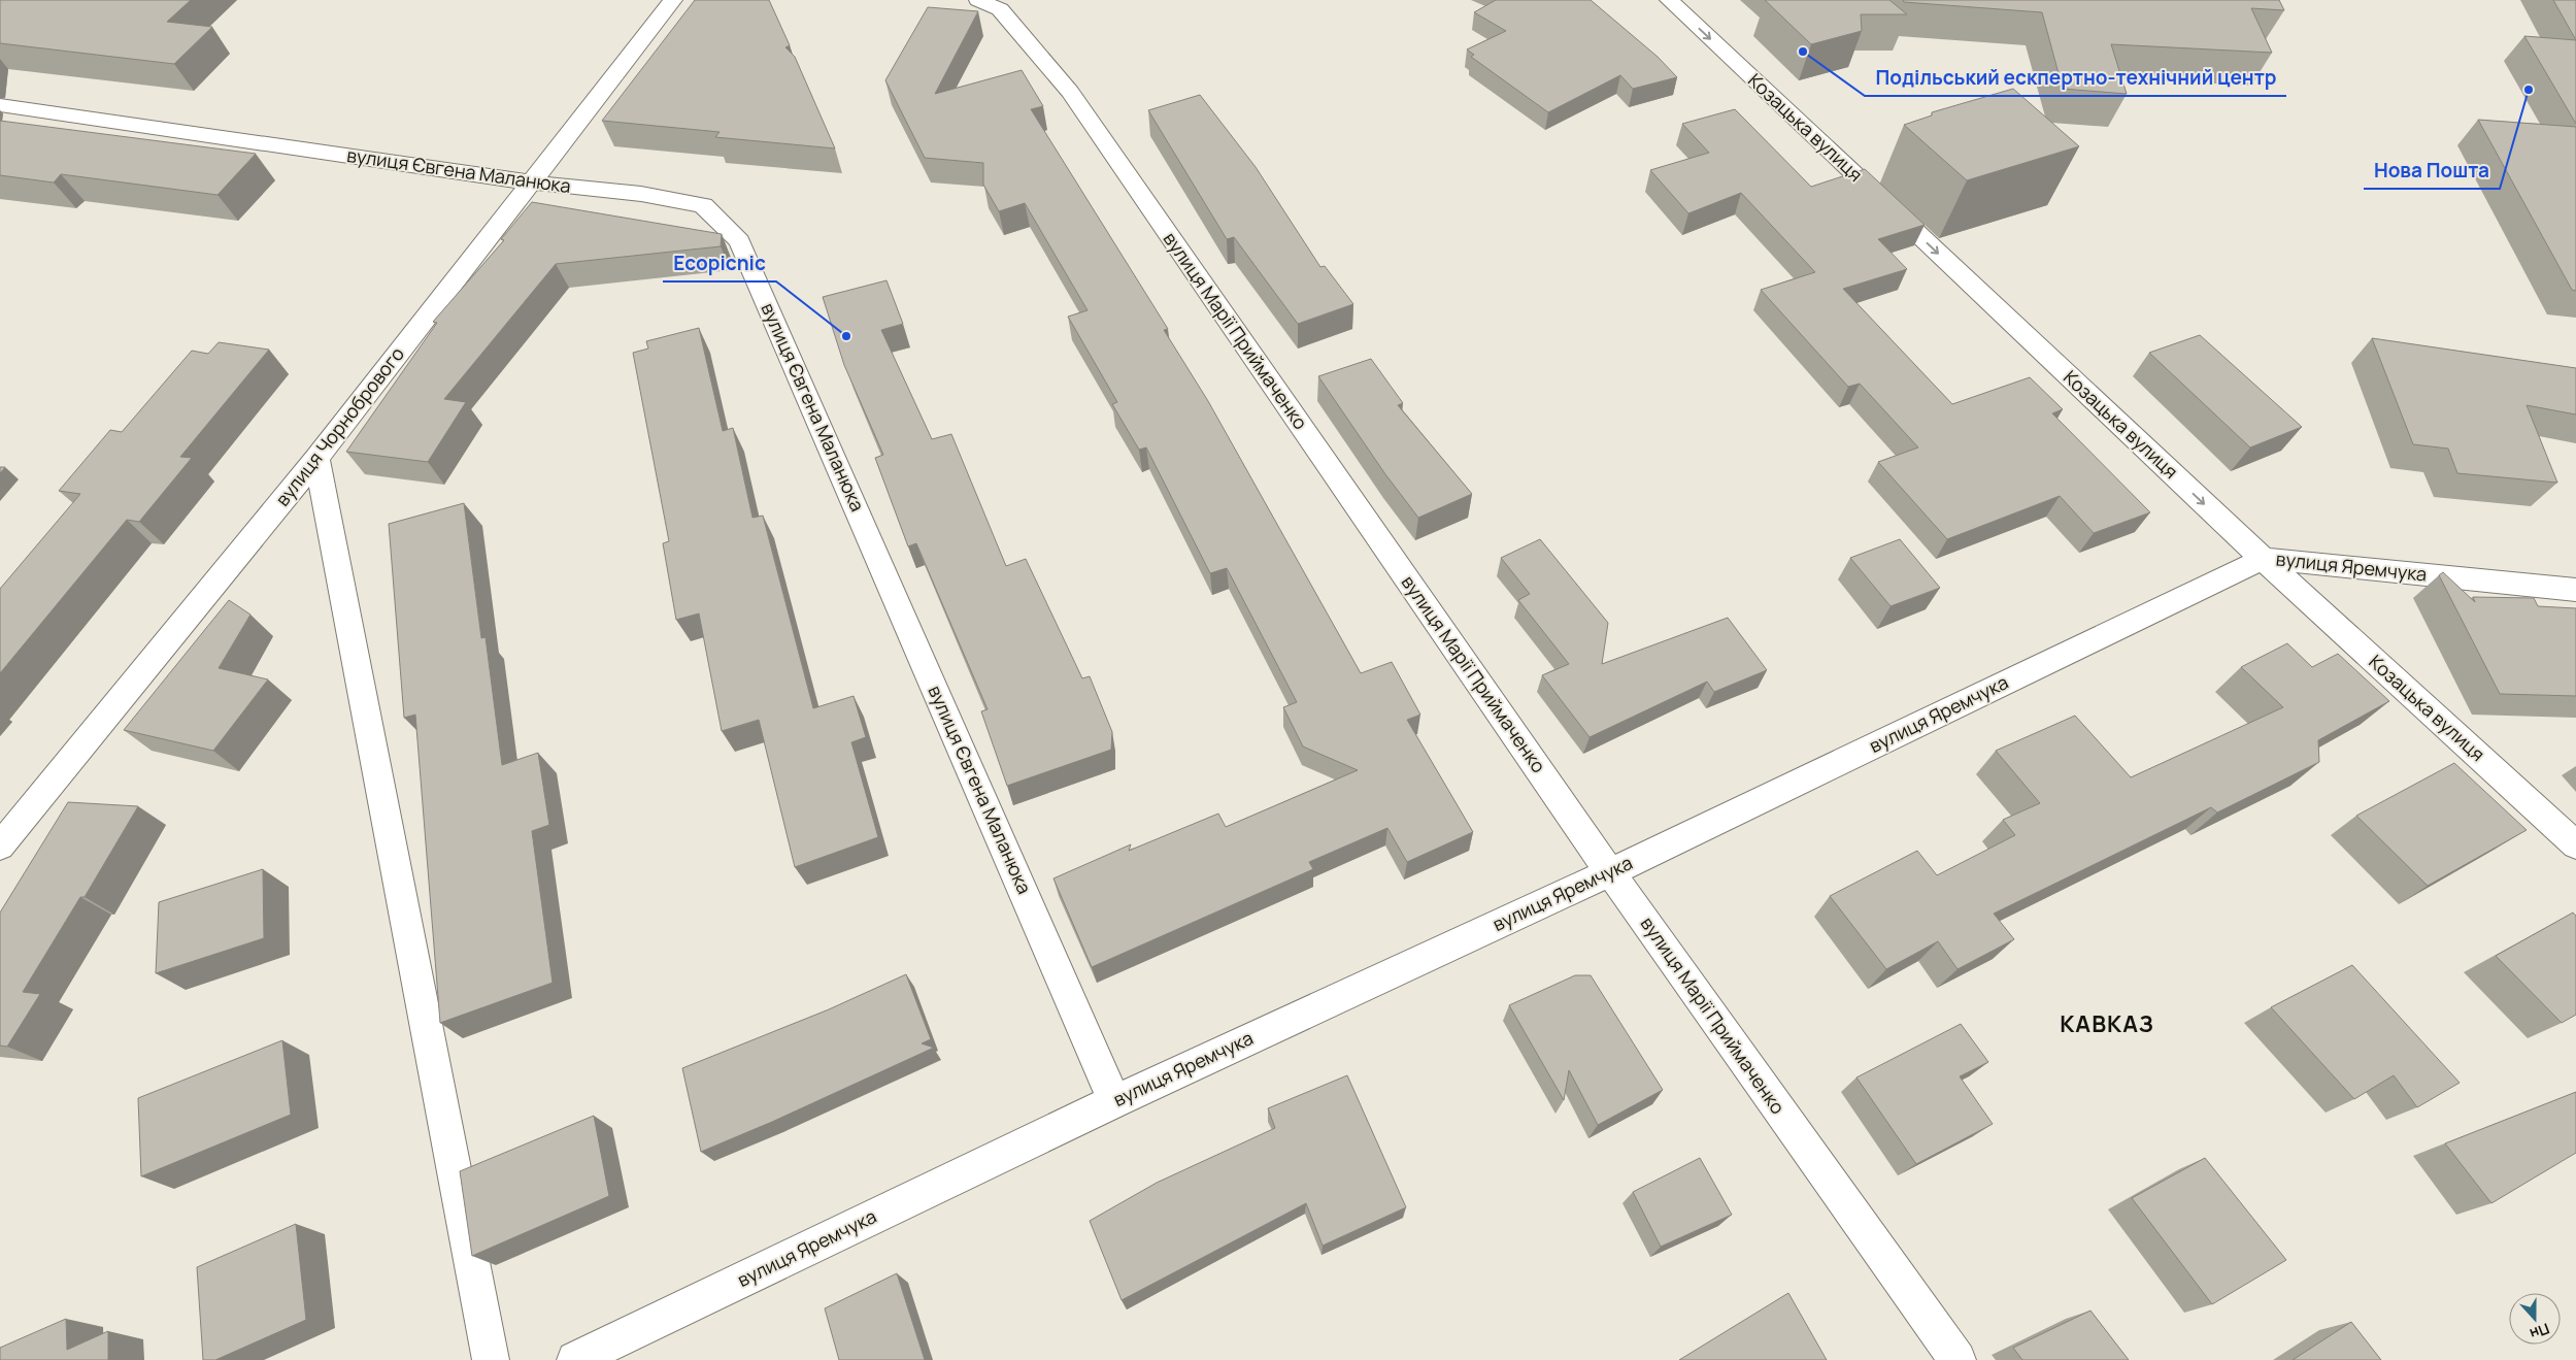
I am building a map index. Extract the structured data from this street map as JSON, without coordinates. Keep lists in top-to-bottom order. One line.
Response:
{"streets":{"street":["Козацька вулиця","вулиця Євгена Маланюка","вулиця Марії Приймаченко","вулиця Чорнобрового","вулиця Яремчука"]},"crossings":[["Козацька вулиця","вулиця Яремчука"],["вулиця Євгена Маланюка","вулиця Чорнобрового"],["вулиця Євгена Маланюка","вулиця Яремчука"],["вулиця Марії Приймаченко","вулиця Яремчука"]],"one_way":["Козацька вулиця"],"districts":["КАВКАЗ"],"places":["Подільський ескпертно-технічний центр","Нова Пошта","Ecopicnic"],"north":"bottom"}
